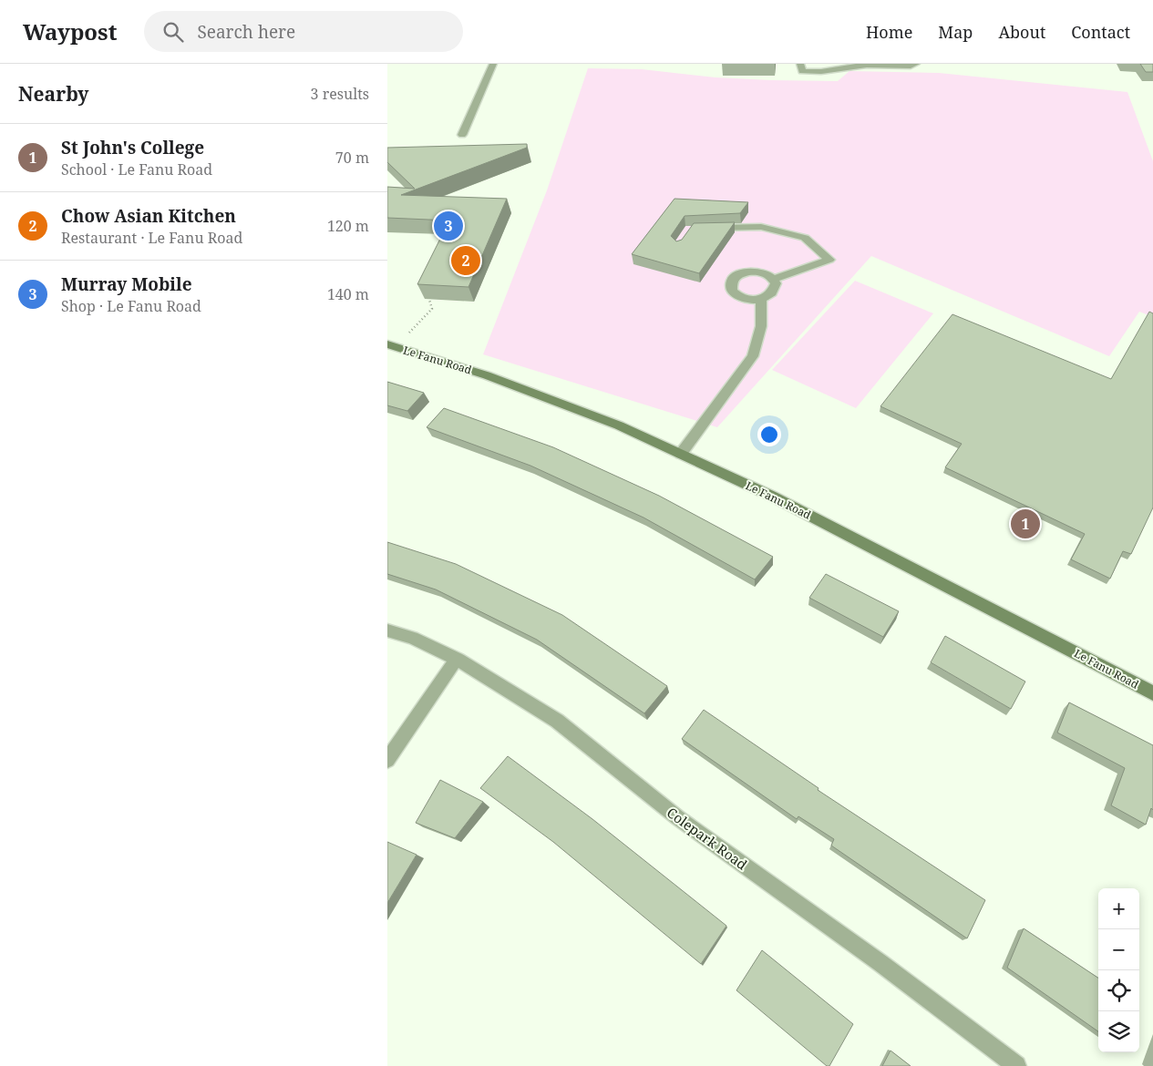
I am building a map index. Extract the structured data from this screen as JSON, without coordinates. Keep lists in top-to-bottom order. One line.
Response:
{"streets":{"street":["Le Fanu Road","Colepark Road"]},"page":{"header":"Waypost","search":"Search here","nav":["Home","Map","About","Contact"],"heading":["Nearby","3 results"],"list":[{"mark":"1","name":"St John's College","note":"School · Le Fanu Road","value":"70 m"},{"mark":"2","name":"Chow Asian Kitchen","note":"Restaurant · Le Fanu Road","value":"120 m"},{"mark":"3","name":"Murray Mobile","note":"Shop · Le Fanu Road","value":"140 m"}],"pins":["3","2","1"],"map_buttons":["+","−"]}}
